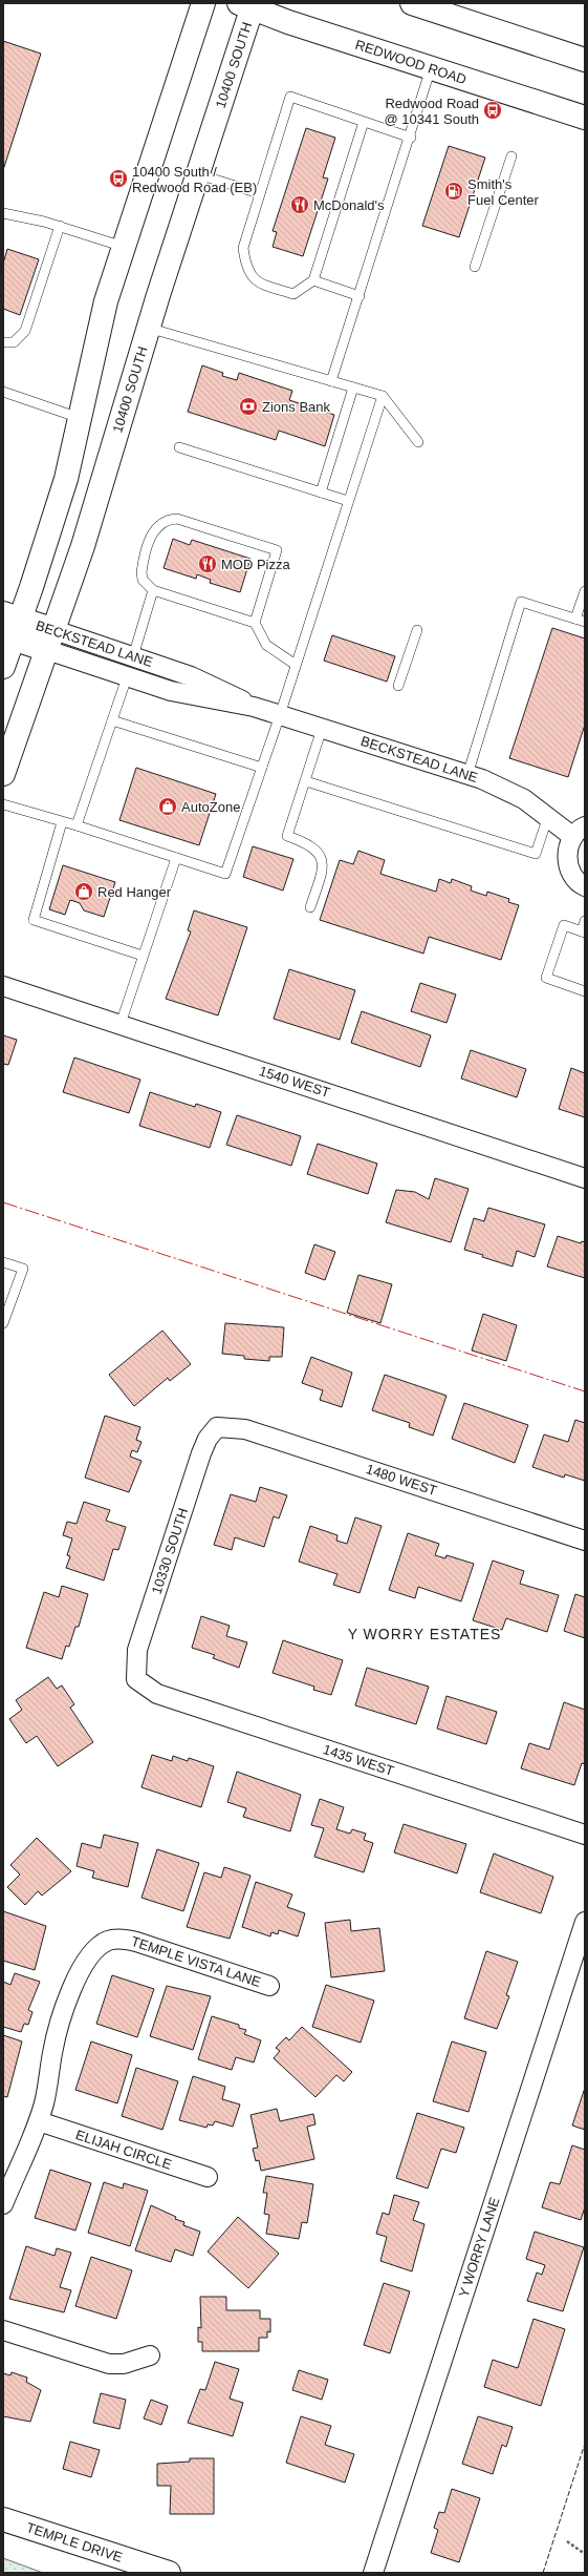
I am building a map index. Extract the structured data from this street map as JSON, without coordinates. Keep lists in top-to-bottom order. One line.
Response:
{"streets":{"main road":["REDWOOD ROAD","10400 SOUTH","BECKSTEAD LANE","TEMPLE DRIVE"],"street":["1540 WEST","1480 WEST","10330 SOUTH","1435 WEST","TEMPLE VISTA LANE","ELIJAH CIRCLE","Y WORRY LANE"]},"crossings":[["REDWOOD ROAD","10400 SOUTH"],["10400 SOUTH","BECKSTEAD LANE"],["1480 WEST","10330 SOUTH"],["10330 SOUTH","1435 WEST"],["TEMPLE VISTA LANE","ELIJAH CIRCLE"]],"districts":["Y WORRY ESTATES"],"places":{"bus stop":["Redwood Road @ 10341 South","10400 South / Redwood Road (EB)"],"fuel station":["Smith's Fuel Center"],"restaurant":["McDonald's","MOD Pizza"],"bank":["Zions Bank"],"shop":["AutoZone","Red Hanger"]}}
